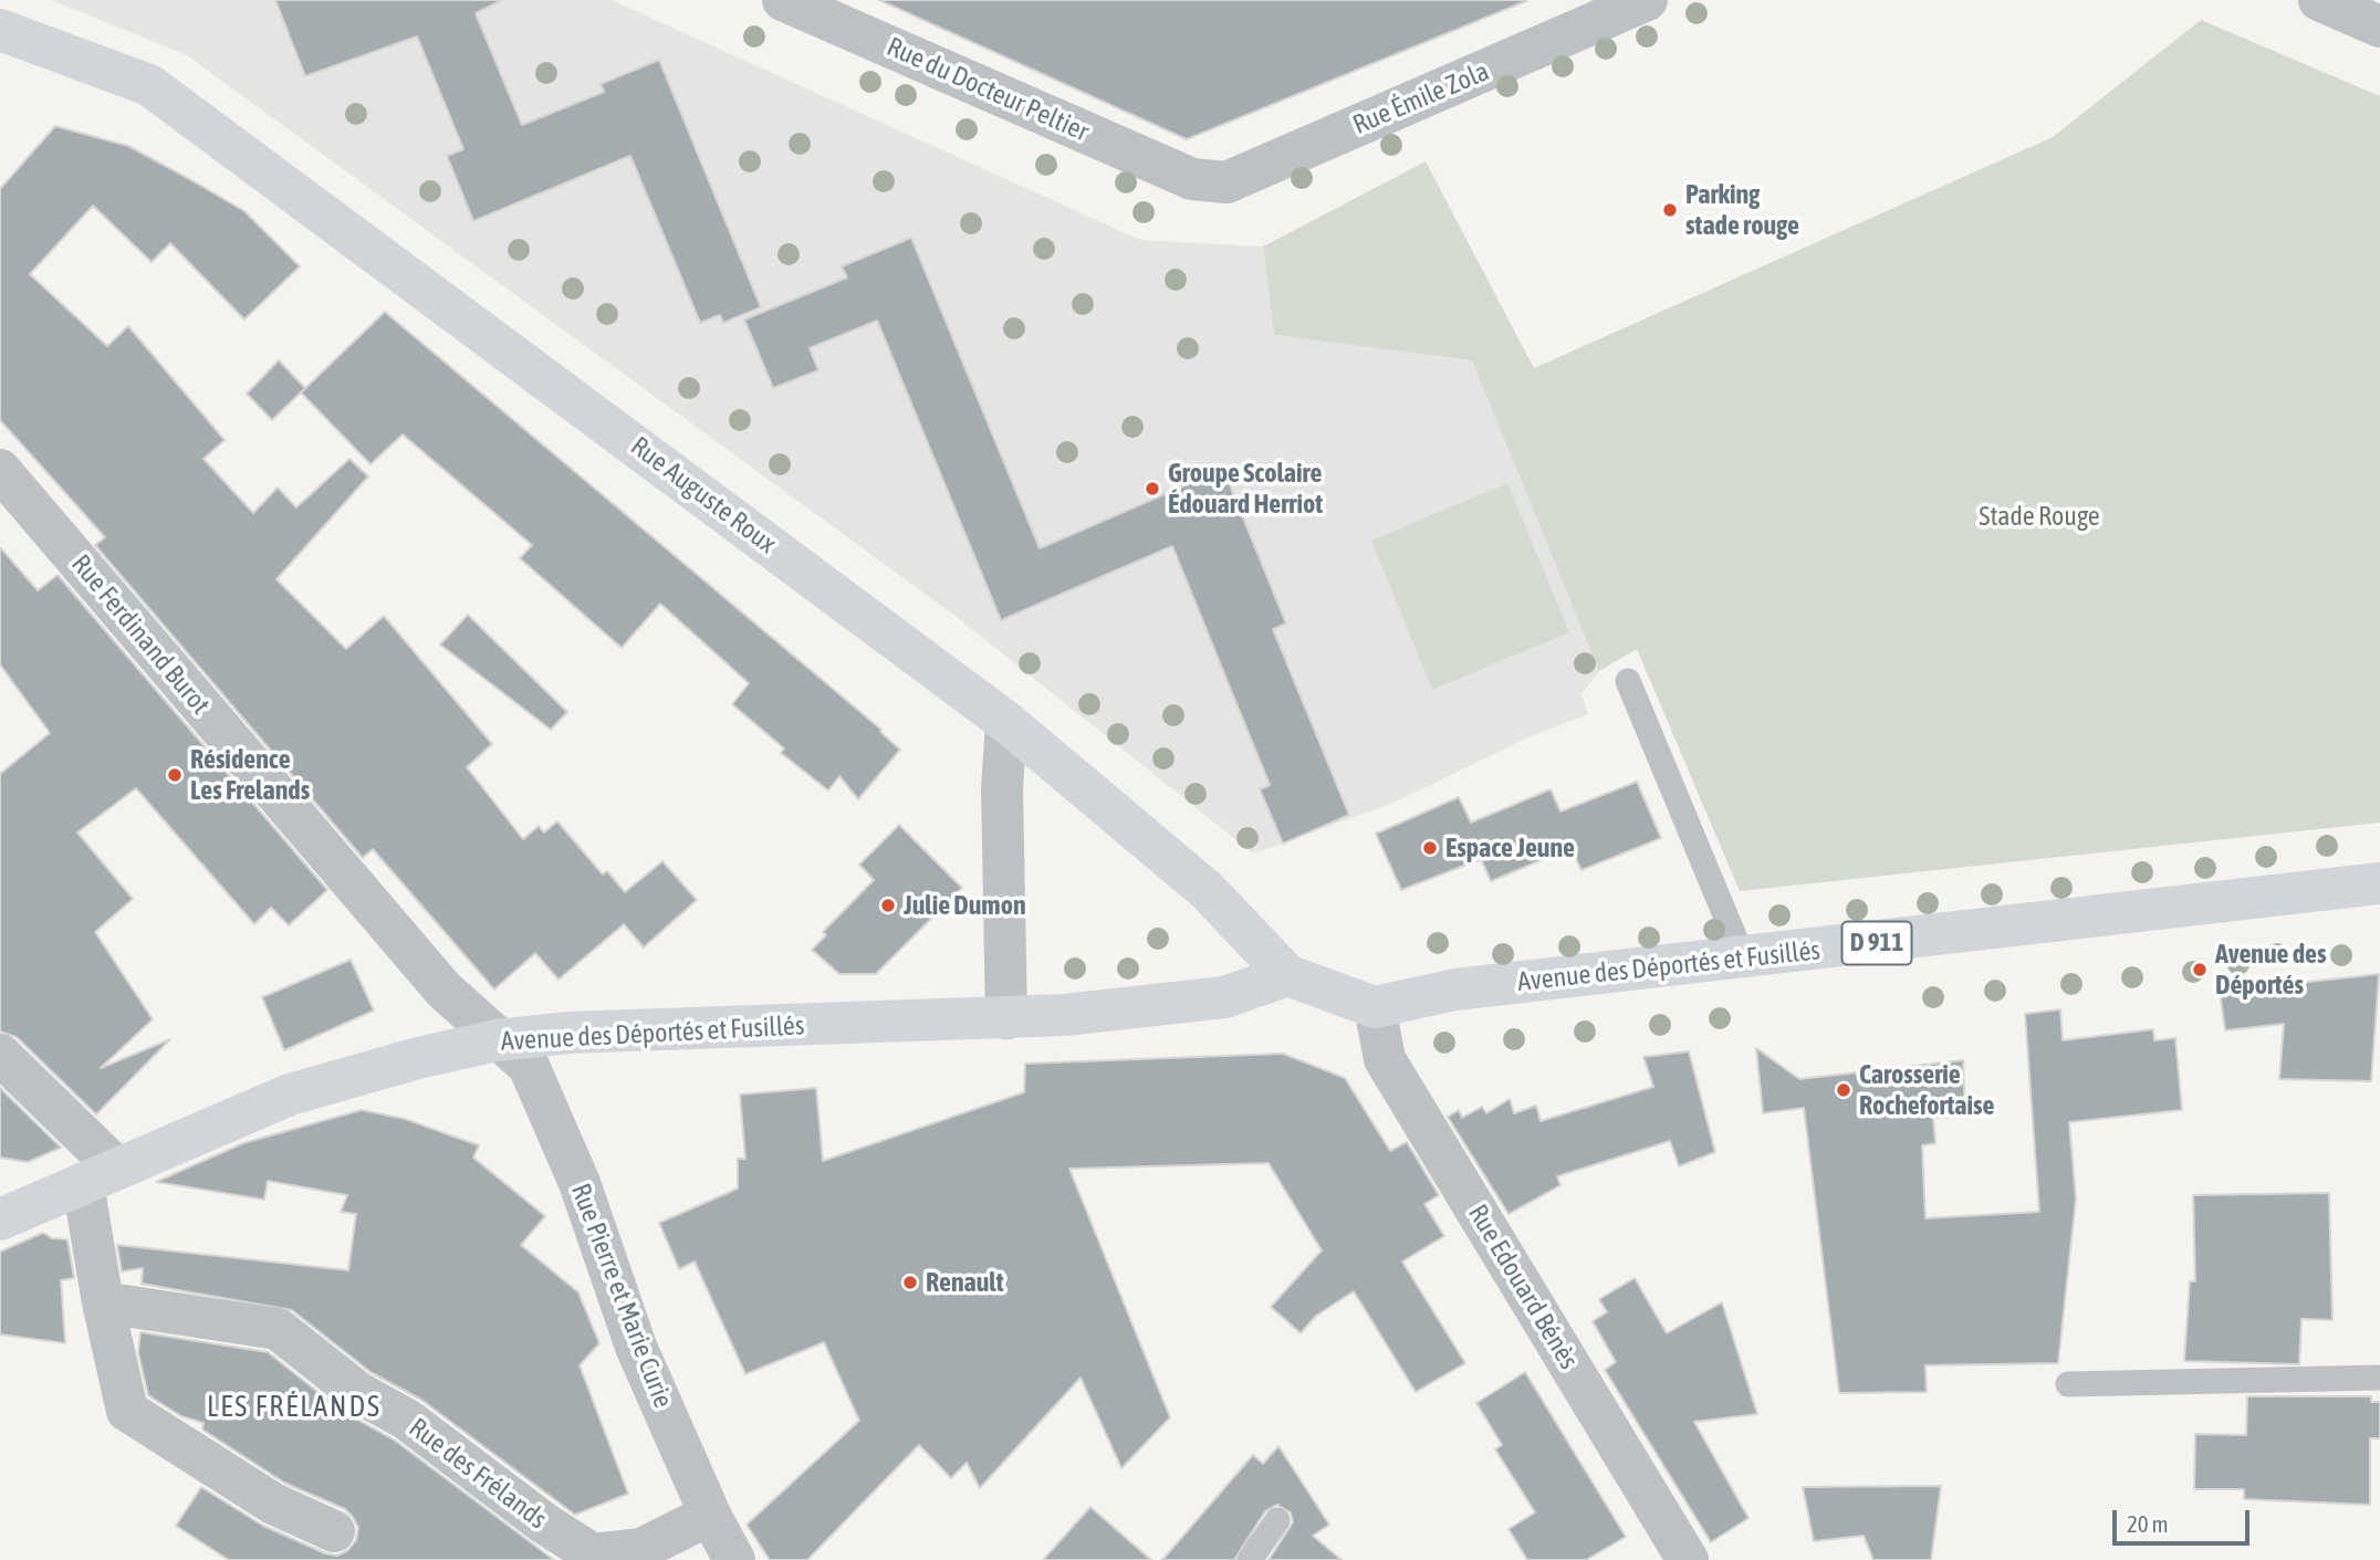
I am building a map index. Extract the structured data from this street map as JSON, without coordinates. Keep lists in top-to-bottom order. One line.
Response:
{"streets":{"main road":["Rue Auguste Roux","D 911","Avenue des Déportés et Fusillés"],"street":["Rue du Docteur Peltier","Rue Émile Zola","Rue Ferdinand Burot","Rue Edouard Bénès","Rue Pierre et Marie Curie","Rue des Frélands"]},"crossings":[["Rue du Docteur Peltier","Rue Émile Zola"],["Rue Auguste Roux","Avenue des Déportés et Fusillés"],["Rue Auguste Roux","Rue Edouard Bénès"],["Rue Ferdinand Burot","Avenue des Déportés et Fusillés"],["Rue Ferdinand Burot","Rue Pierre et Marie Curie"],["Avenue des Déportés et Fusillés","Rue Edouard Bénès"],["Avenue des Déportés et Fusillés","Rue Pierre et Marie Curie"],["Rue Pierre et Marie Curie","Rue des Frélands"]],"districts":["LES FRÉLANDS"],"parks":["Stade Rouge"],"places":["Parking stade rouge","Groupe Scolaire Édouard Herriot","Résidence Les Frelands","Espace Jeune","Julie Dumon","Avenue des Déportés","Carosserie Rochefortaise","Renault"],"scale_bar":"20 m"}
